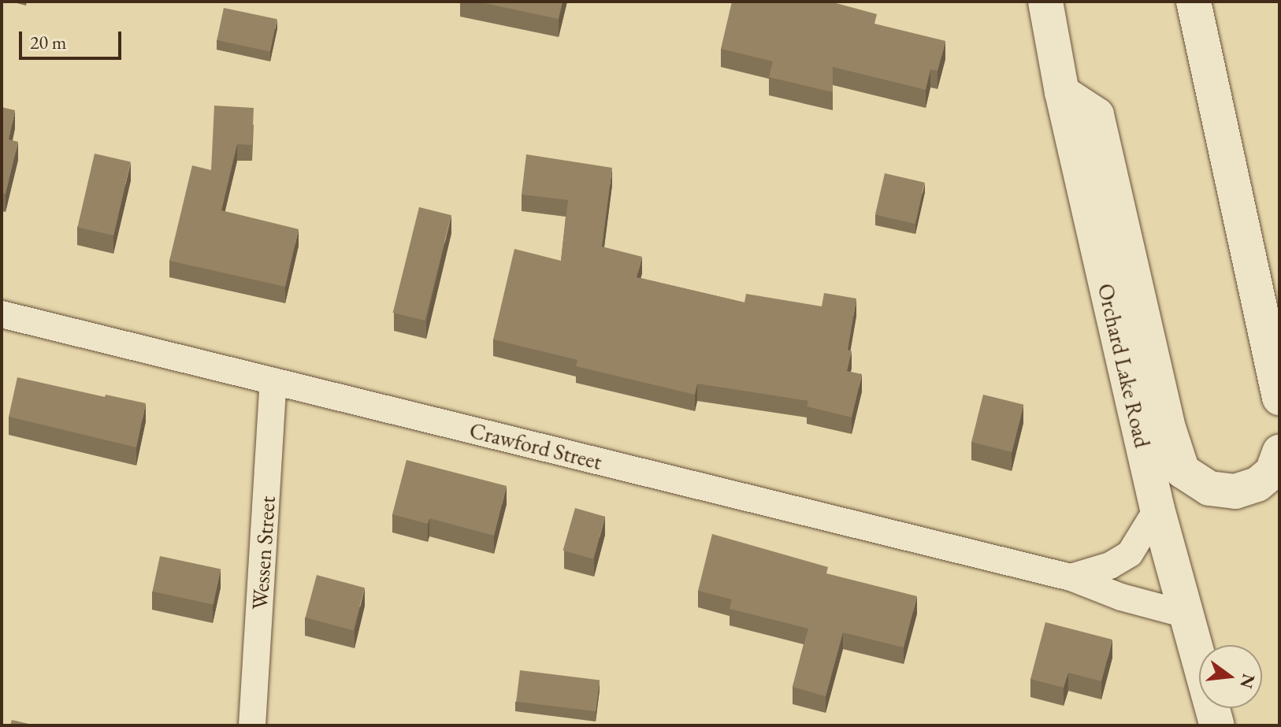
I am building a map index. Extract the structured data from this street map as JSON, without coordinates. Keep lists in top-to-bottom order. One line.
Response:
{"streets":{"main road":["Orchard Lake Road"],"street":["Crawford Street","Wessen Street"]},"crossings":[["Orchard Lake Road","Crawford Street"],["Crawford Street","Wessen Street"]],"scale_bar":"20 m","north":"right"}
